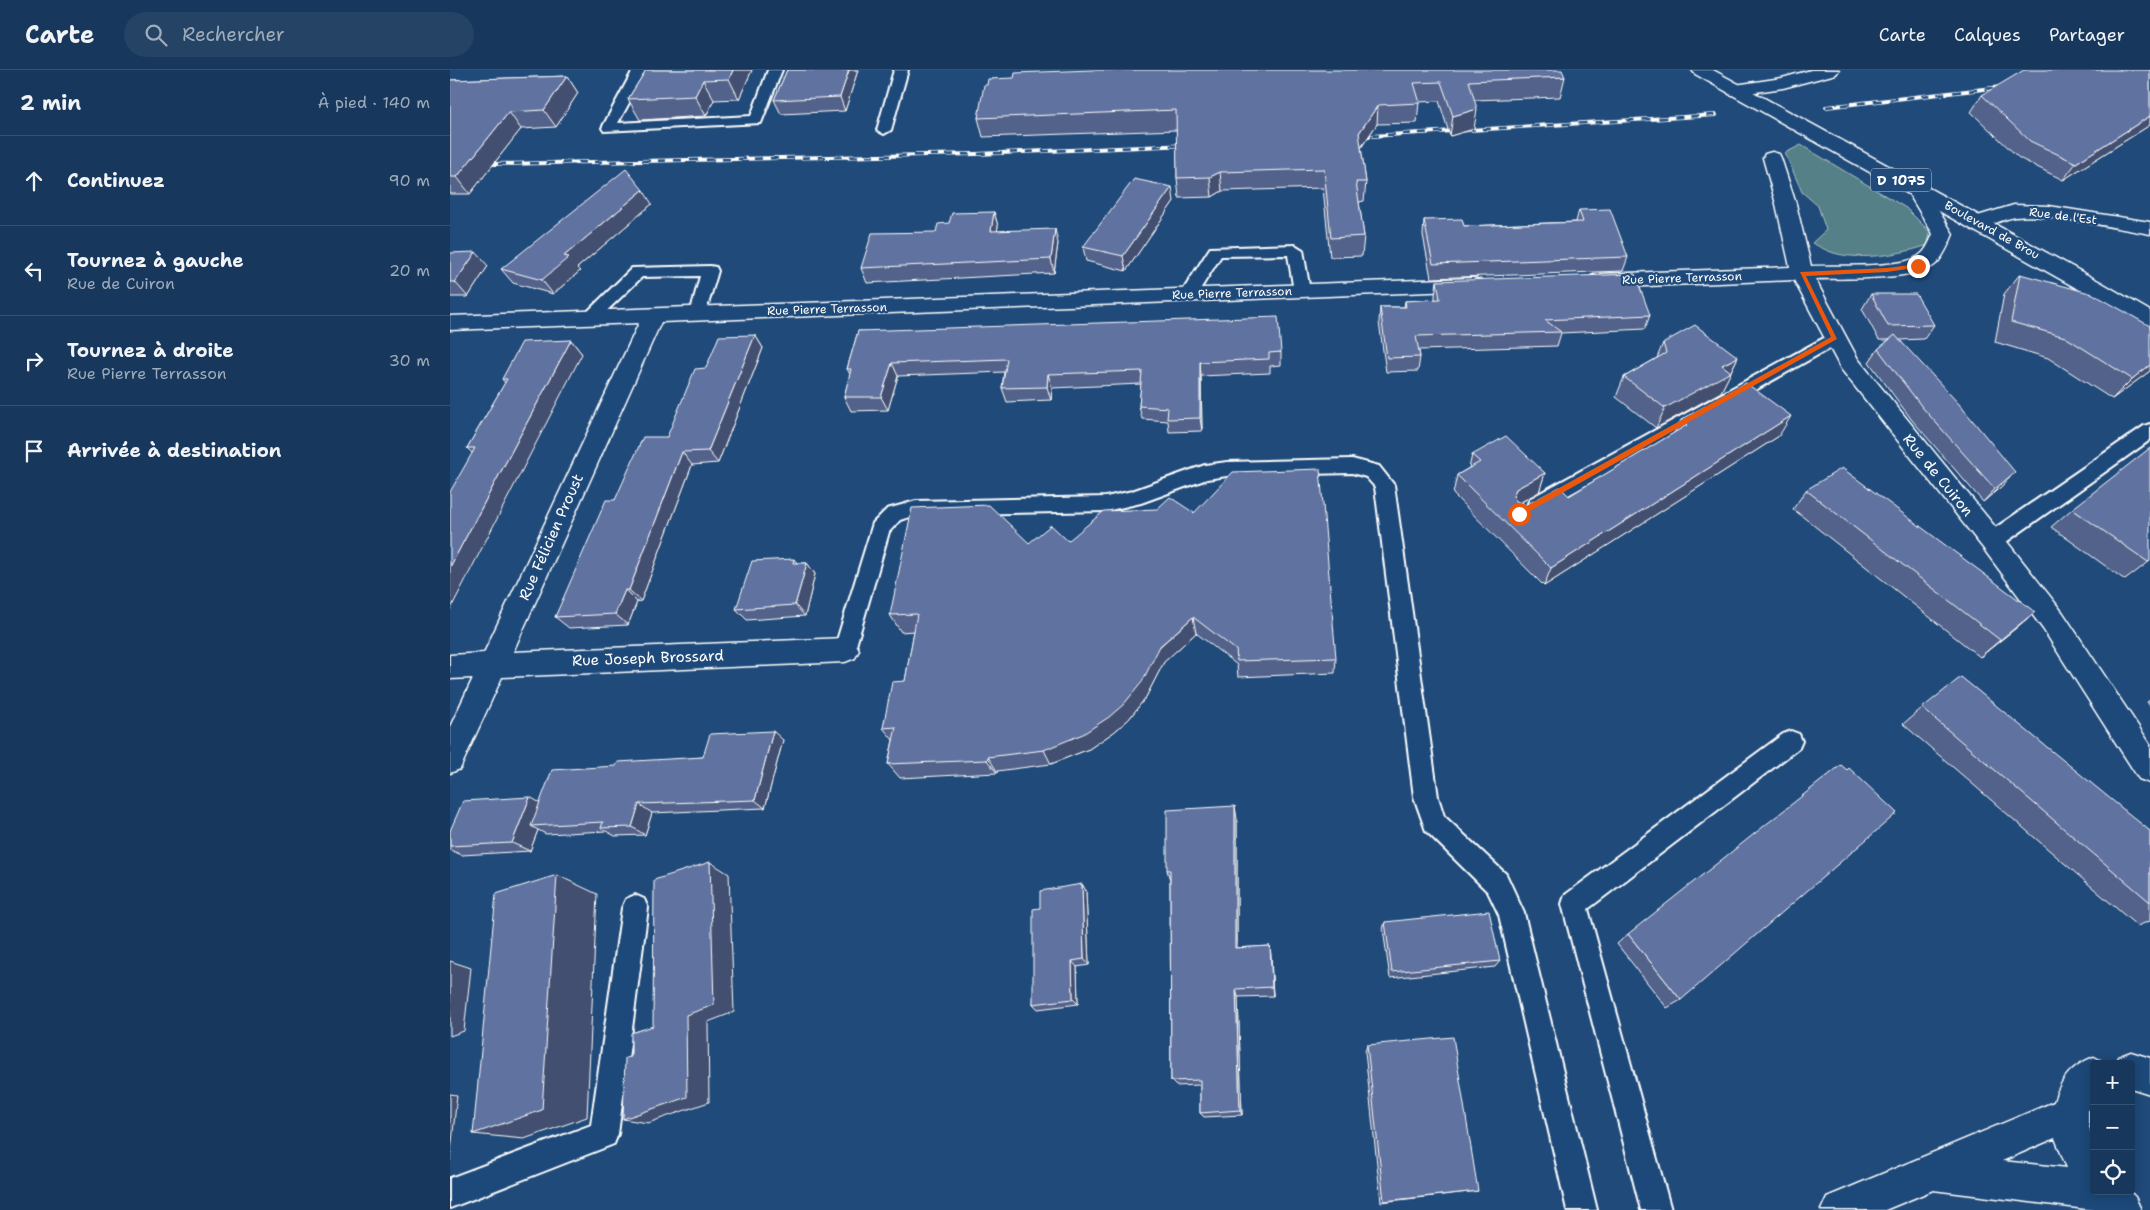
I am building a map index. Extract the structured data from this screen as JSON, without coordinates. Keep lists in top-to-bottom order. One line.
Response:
{"streets":{"street":["D 1075","Rue de l'Est","Boulevard de Brou","Rue Pierre Terrasson","Rue de Cuiron","Rue Félicien Proust","Rue Joseph Brossard"]},"crossings":[["Rue de l'Est","Boulevard de Brou"],["Boulevard de Brou","Rue Pierre Terrasson"],["Rue Pierre Terrasson","Rue de Cuiron"],["Rue Pierre Terrasson","Rue Félicien Proust"],["Rue Félicien Proust","Rue Joseph Brossard"]],"page":{"header":"Carte","search":"Rechercher","nav":["Carte","Calques","Partager"],"heading":["2 min","À pied · 140 m"],"list":[["Continuez","90 m"],["Tournez à gauche","Rue de Cuiron","20 m"],["Tournez à droite","Rue Pierre Terrasson","30 m"],"Arrivée à destination"],"map_buttons":["+","−"]}}
